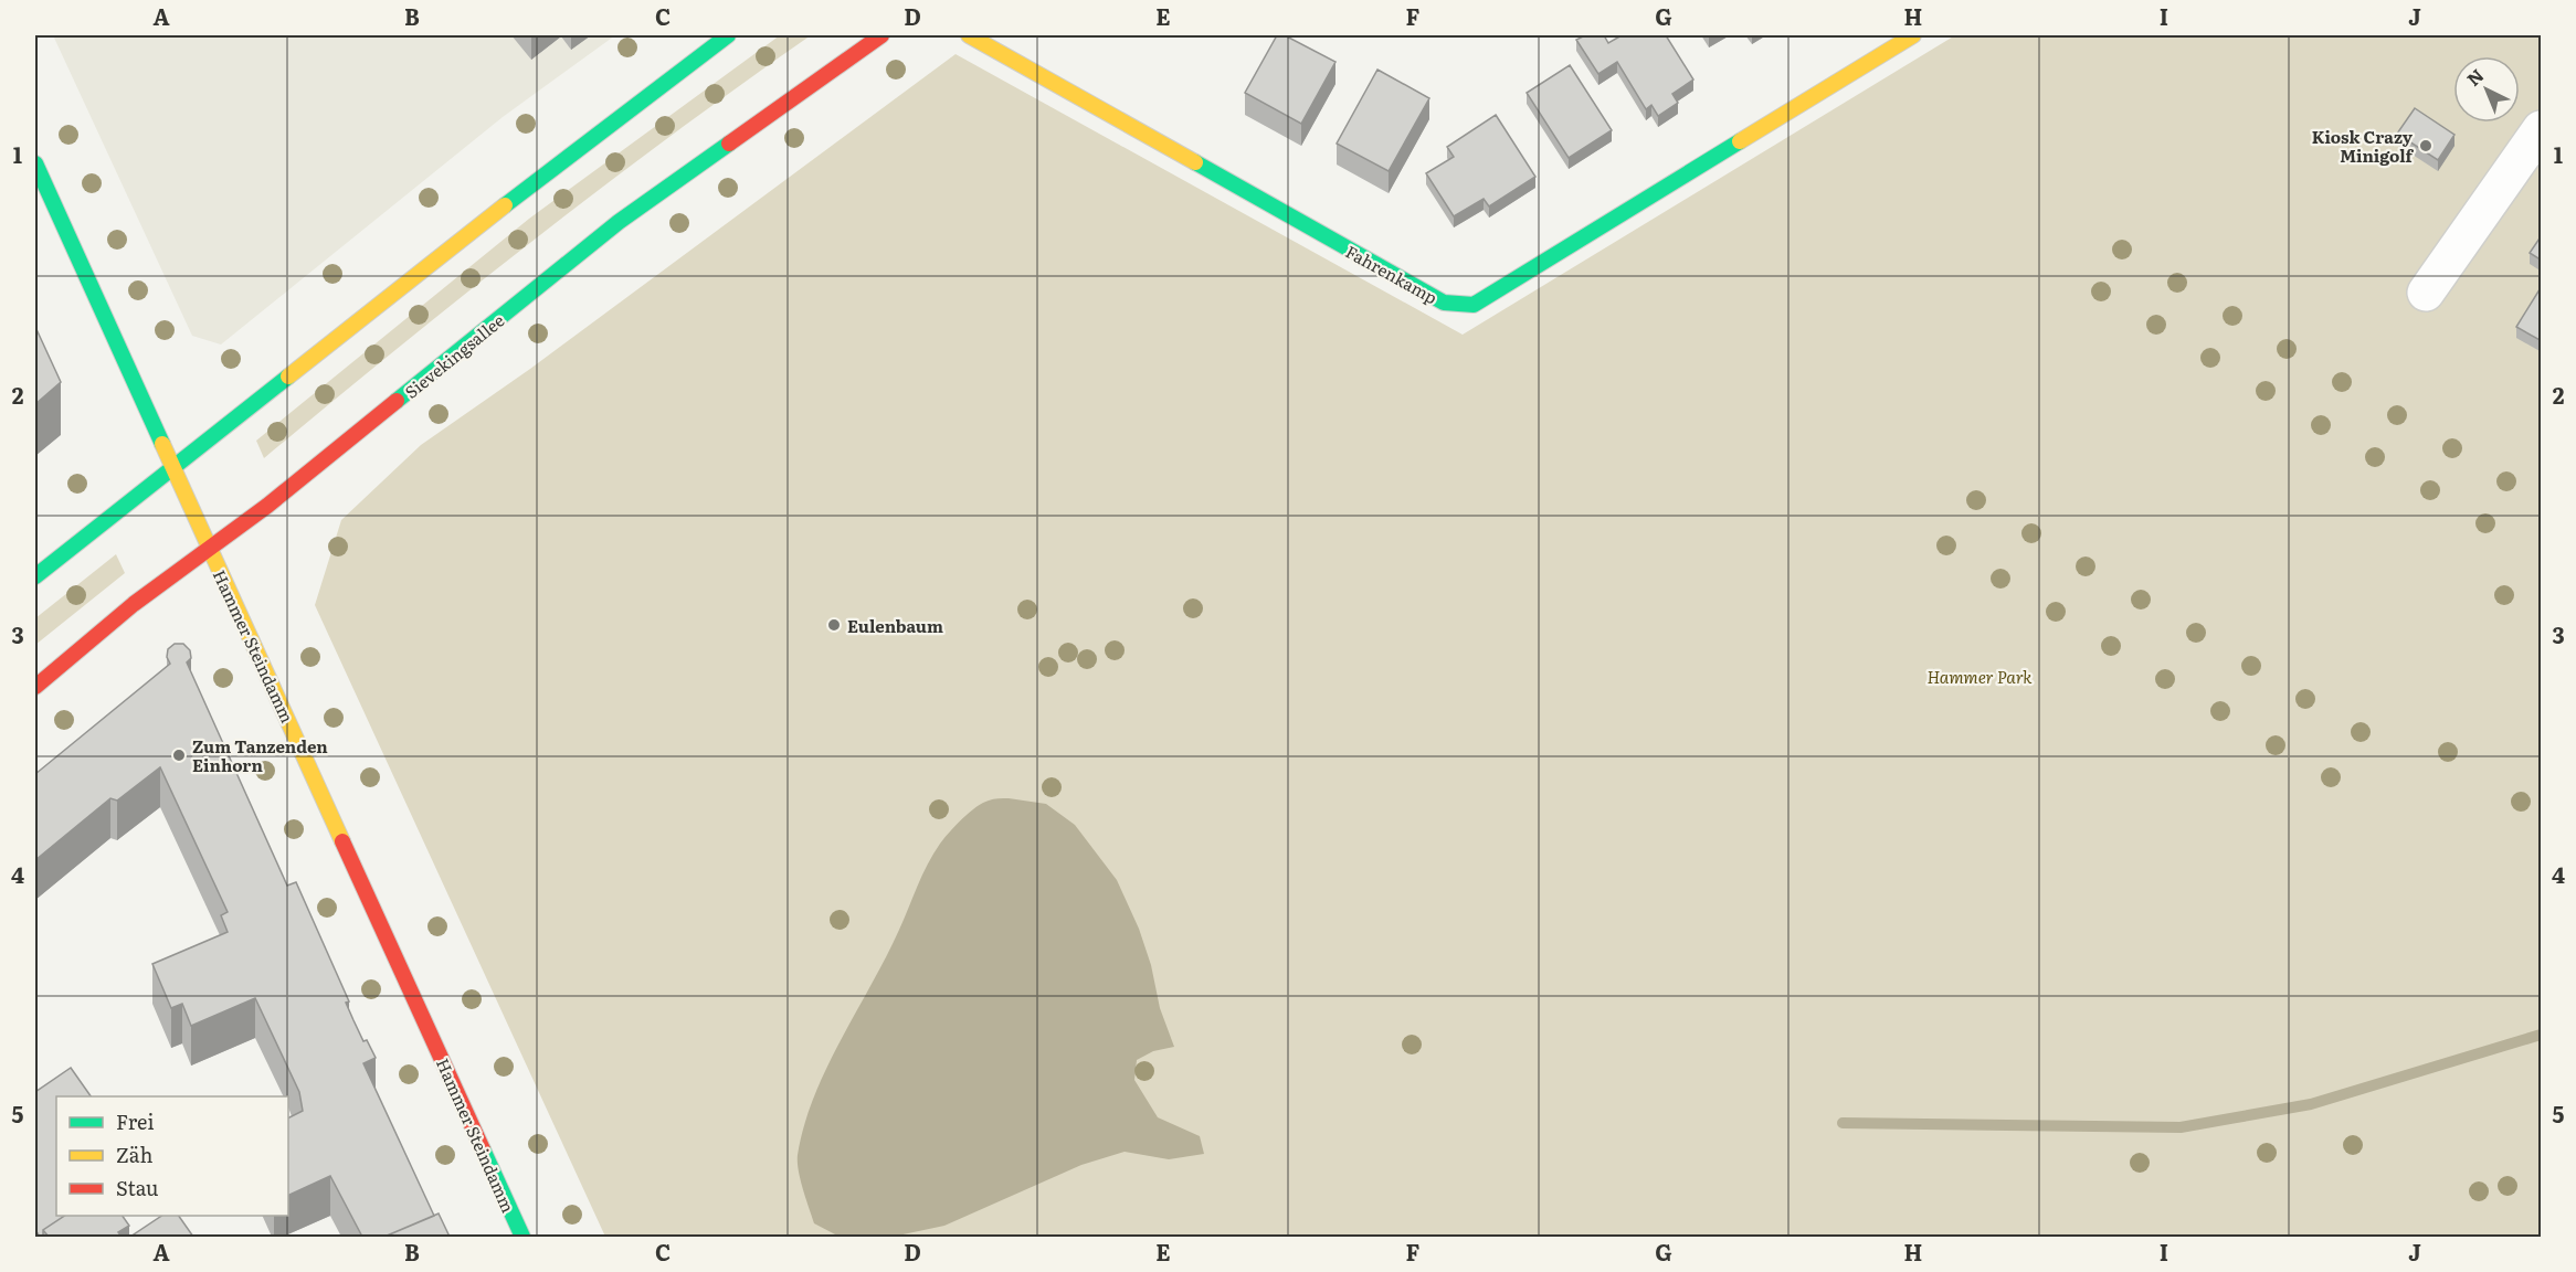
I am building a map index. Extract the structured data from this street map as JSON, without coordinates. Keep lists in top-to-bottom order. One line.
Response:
{"streets":{"main road":["Fahrenkamp","Sievekingsallee","Hammer Steindamm"]},"crossings":[["Sievekingsallee","Hammer Steindamm"]],"parks":["Hammer Park"],"places":["Kiosk Crazy Minigolf","Eulenbaum","Zum Tanzenden Einhorn"],"legend":["Frei","Zäh","Stau"],"north":"top left","grid":{"columns":["A","B","C","D","E","F","G","H","I","J"],"rows":["1","2","3","4","5"]}}
